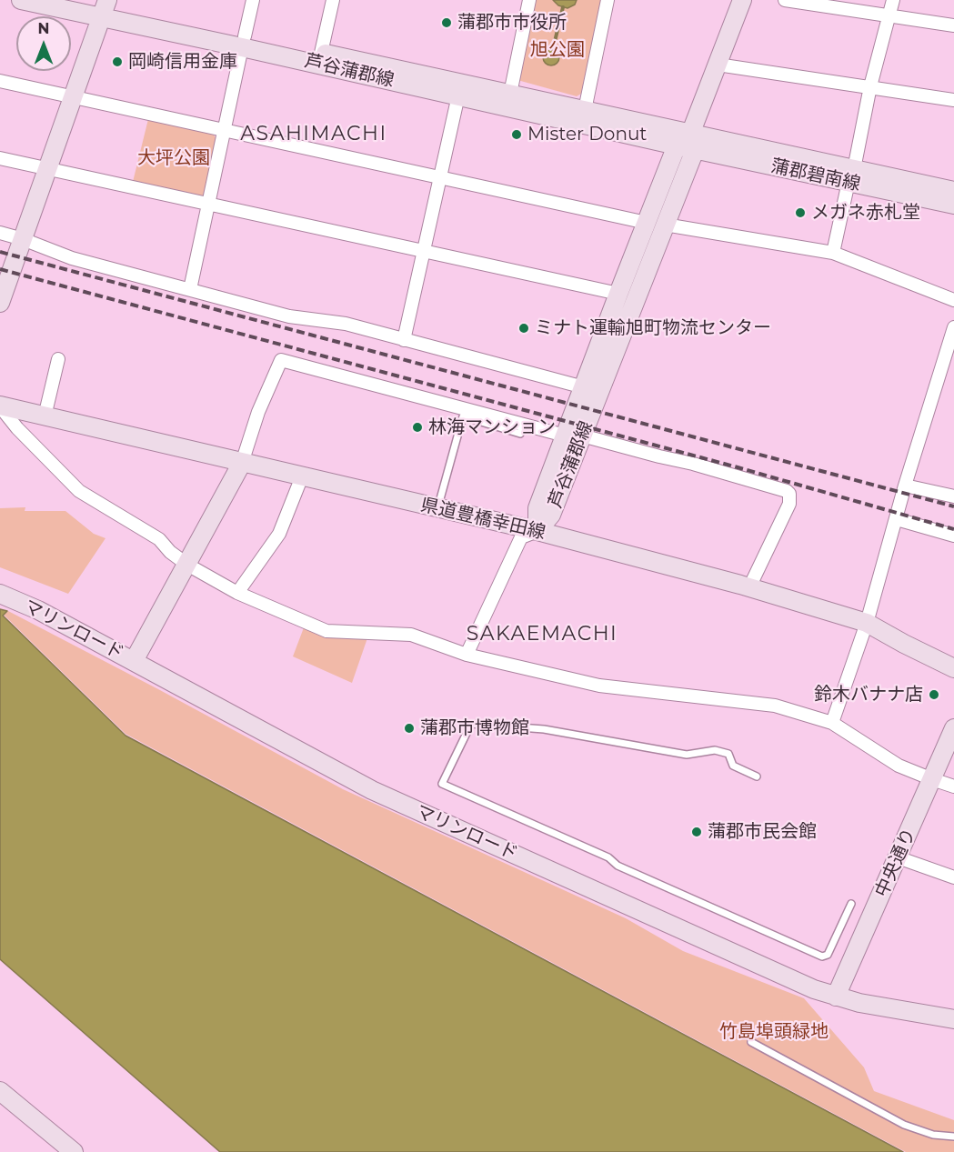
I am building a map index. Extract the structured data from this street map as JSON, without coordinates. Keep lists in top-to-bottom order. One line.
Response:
{"streets":{"main road":["芦谷蒲郡線","蒲郡碧南線","県道豊橋幸田線","マリンロード","中央通り"]},"crossings":[["芦谷蒲郡線","蒲郡碧南線"],["芦谷蒲郡線","県道豊橋幸田線"],["マリンロード","中央通り"]],"districts":["ASAHIMACHI","SAKAEMACHI"],"parks":["旭公園","大坪公園","竹島埠頭緑地"],"places":["蒲郡市市役所","岡崎信用金庫","Mister Donut","メガネ赤札堂","ミナト運輸旭町物流センター","林海マンション","鈴木バナナ店","蒲郡市博物館","蒲郡市民会館"],"north":"top"}
